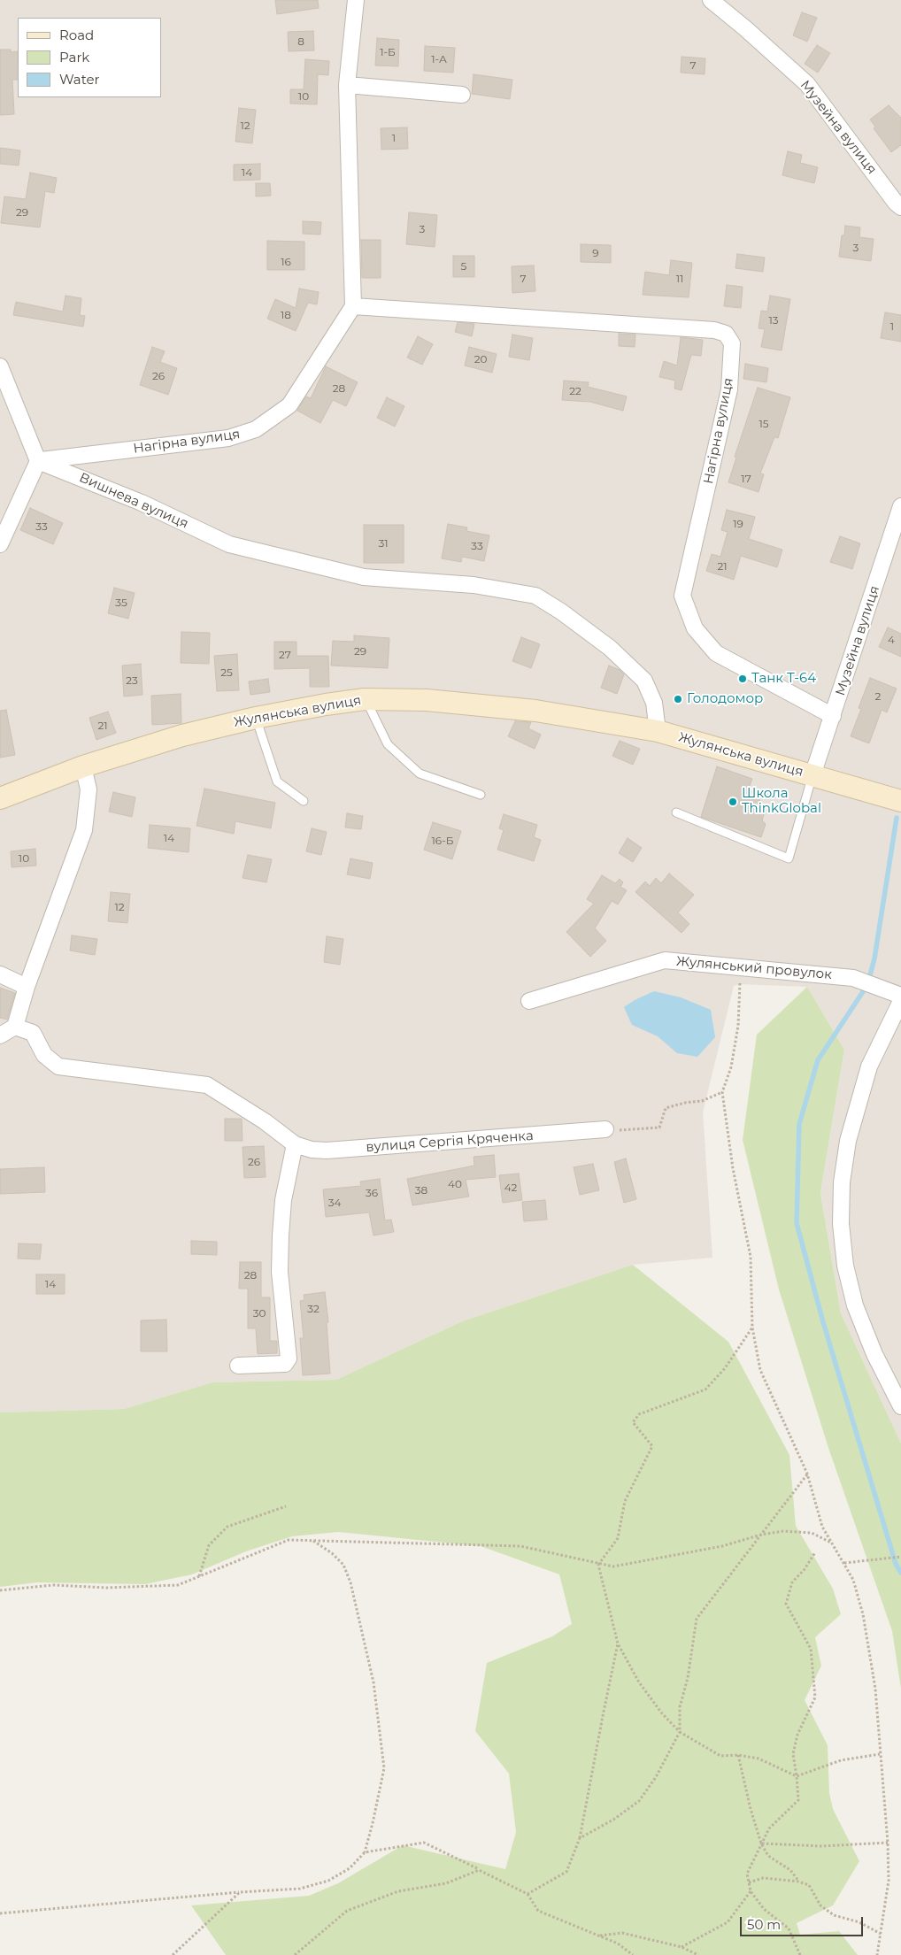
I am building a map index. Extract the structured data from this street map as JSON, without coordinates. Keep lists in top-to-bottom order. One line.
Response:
{"streets":{"street":["Музейна вулиця","Нагірна вулиця","Вишнева вулиця","Жулянська вулиця","Жулянський провулок","вулиця Сергія Кряченка"]},"crossings":[["Музейна вулиця","Нагірна вулиця"],["Музейна вулиця","Жулянська вулиця"],["Нагірна вулиця","Вишнева вулиця"],["Вишнева вулиця","Жулянська вулиця"]],"places":["Танк Т-64","Голодомор","Школа ThinkGlobal"],"house_numbers":["8","1-Б","1-А","7","10","12","1","14","29","3","3","9","16","5","7","11","18","13","1","20","26","28","22","15","17","19","33","31","33","21","35","4","29","27","25","23","2","21","14","16-Б","10","12","26","40","42","38","36","34","28","14","32","30"],"legend":["Road","Park","Water"],"scale_bar":"50 m"}
